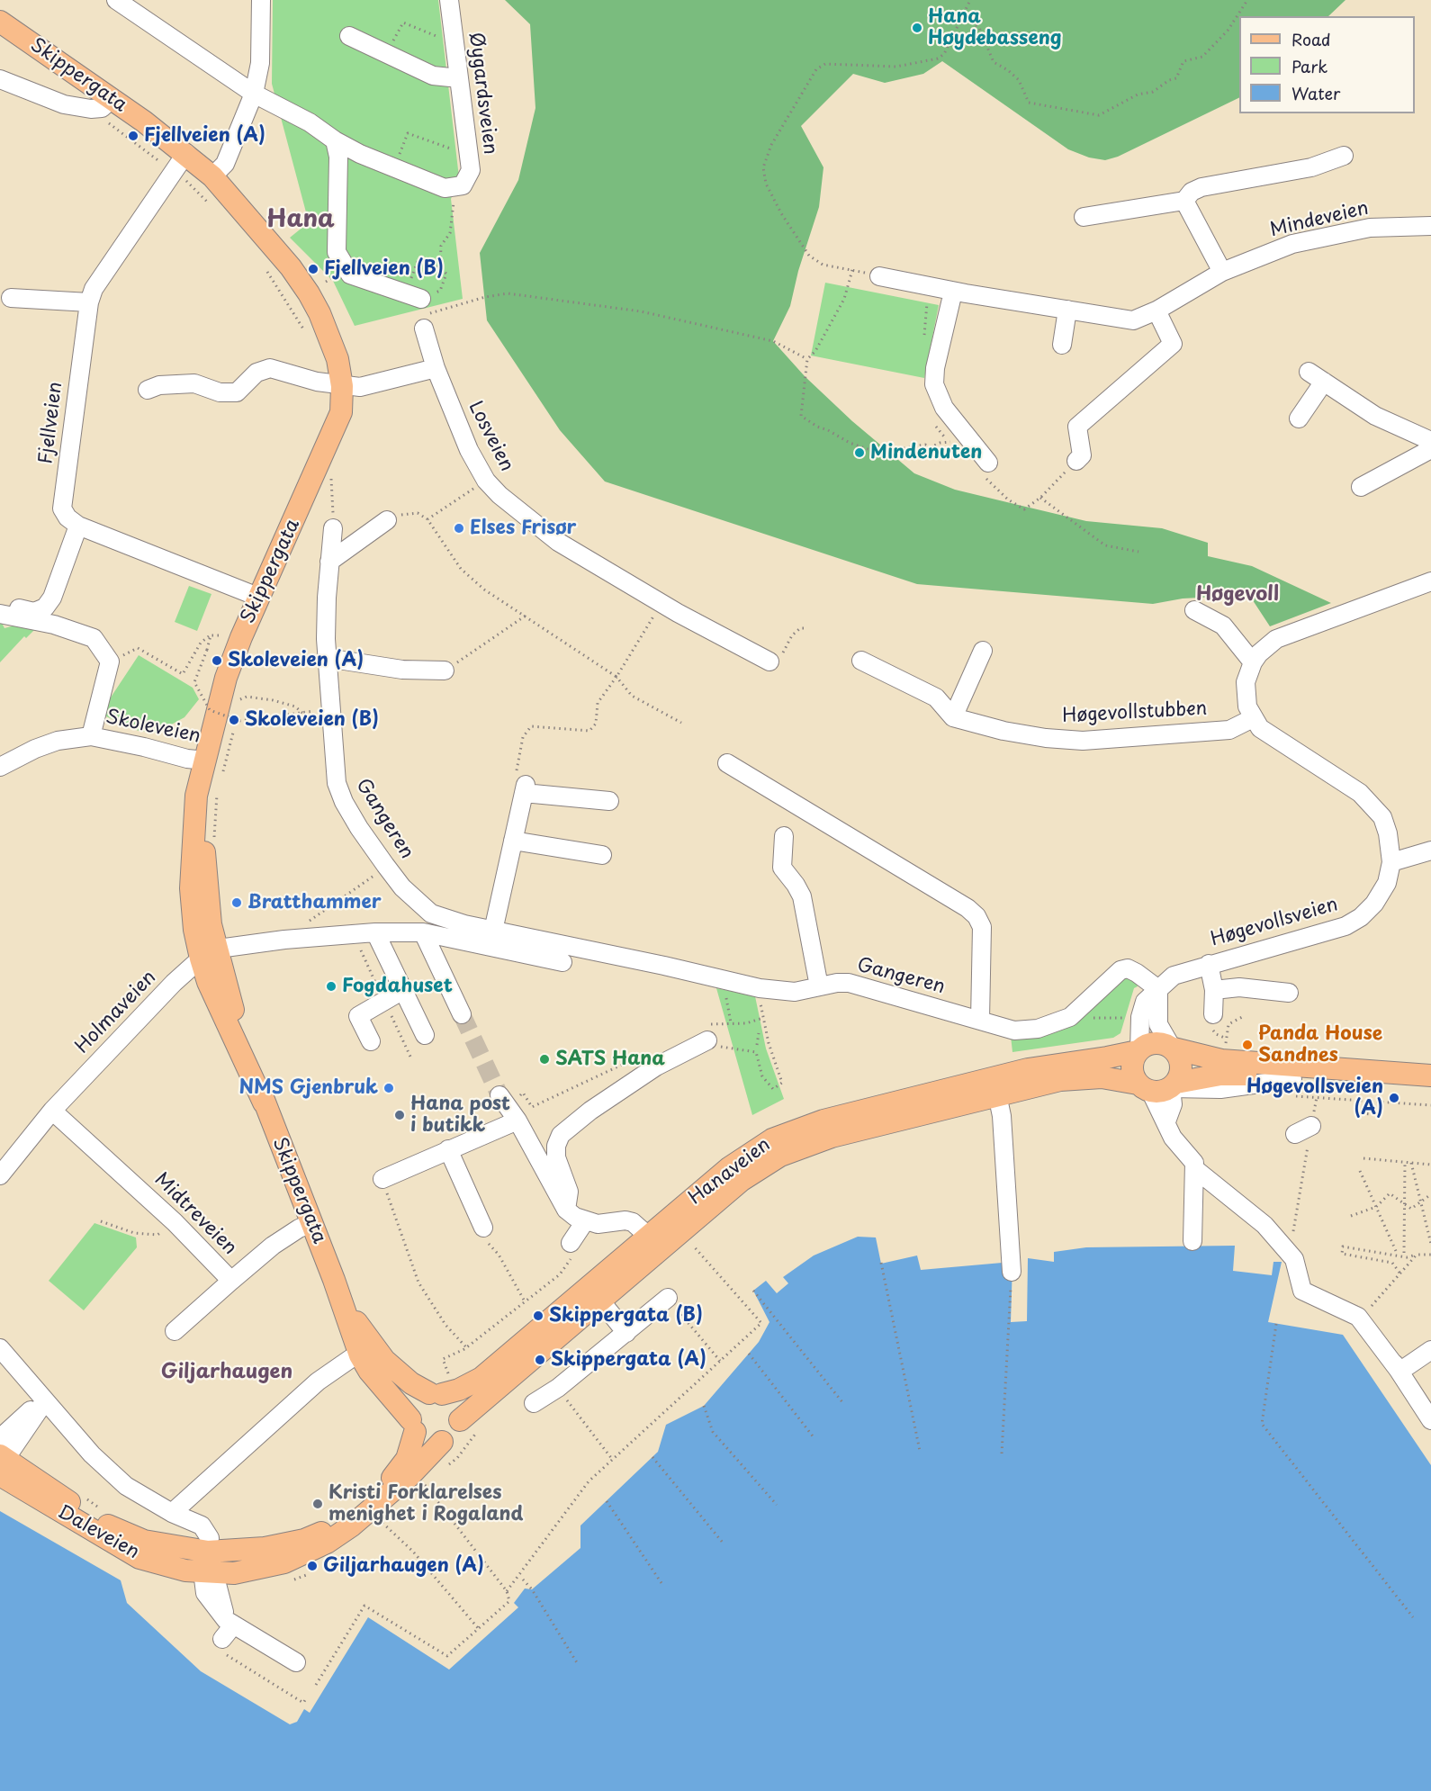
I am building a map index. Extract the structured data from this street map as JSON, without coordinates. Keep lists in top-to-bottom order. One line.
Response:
{"streets":{"main road":["Skippergata","Hanaveien","Daleveien"],"street":["Øygardsveien","Mindeveien","Fjellveien","Losveien","Høgevollstubben","Skoleveien","Gangeren","Høgevollsveien","Holmaveien","Midtreveien"]},"crossings":[["Skippergata","Fjellveien"],["Skippergata","Skoleveien"],["Skippergata","Holmaveien"],["Skippergata","Hanaveien"],["Skippergata","Midtreveien"],["Skippergata","Daleveien"],["Høgevollstubben","Høgevollsveien"],["Gangeren","Høgevollsveien"],["Høgevollsveien","Hanaveien"],["Holmaveien","Midtreveien"],["Hanaveien","Daleveien"]],"districts":["Hana","Høgevoll","Giljarhaugen"],"places":["Hana Høydebasseng","Fjellveien (A)","Fjellveien (B)","Mindenuten","Elses Frisør","Skoleveien (A)","Skoleveien (B)","Bratthammer","Fogdahuset","Panda House Sandnes","SATS Hana","NMS Gjenbruk","Høgevollsveien (A)","Hana post i butikk","Skippergata (B)","Skippergata (A)","Kristi Forklarelses menighet i Rogaland","Giljarhaugen (A)"],"legend":["Road","Park","Water"]}
